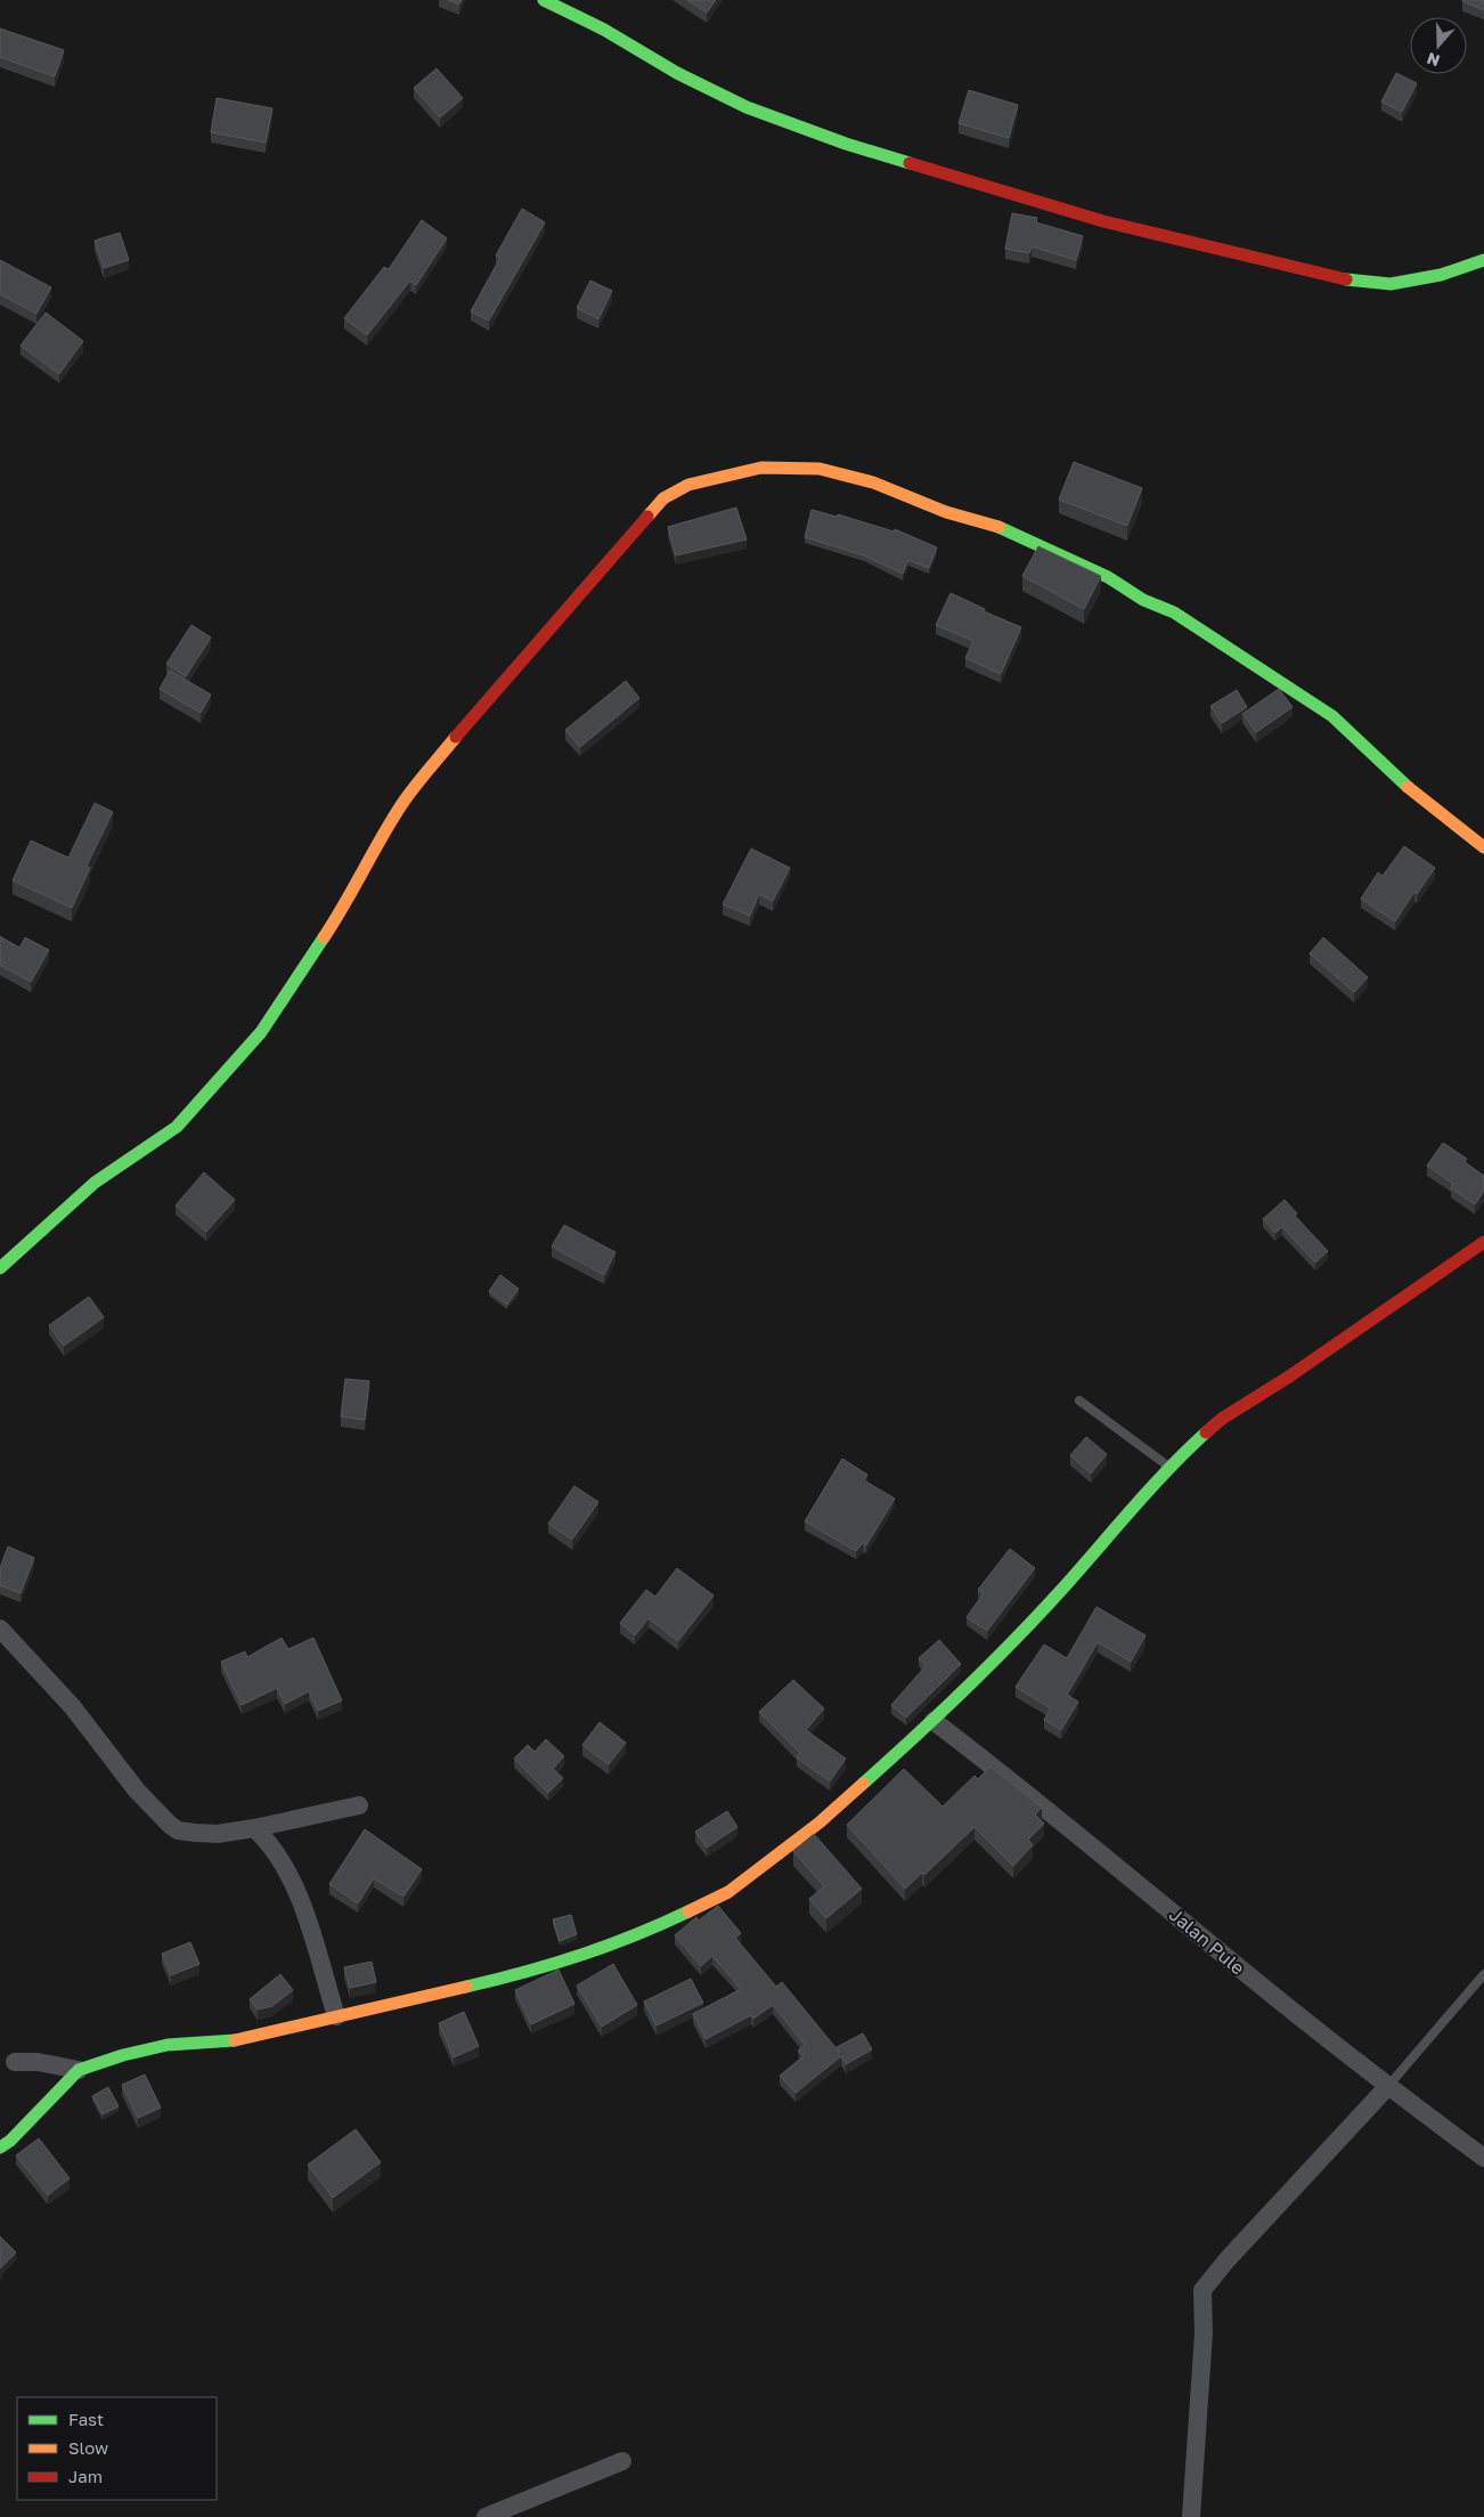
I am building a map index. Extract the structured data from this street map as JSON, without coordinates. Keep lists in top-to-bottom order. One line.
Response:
{"streets":{"street":["Jalan Pule"]},"legend":["Fast","Slow","Jam"],"north":"bottom"}
